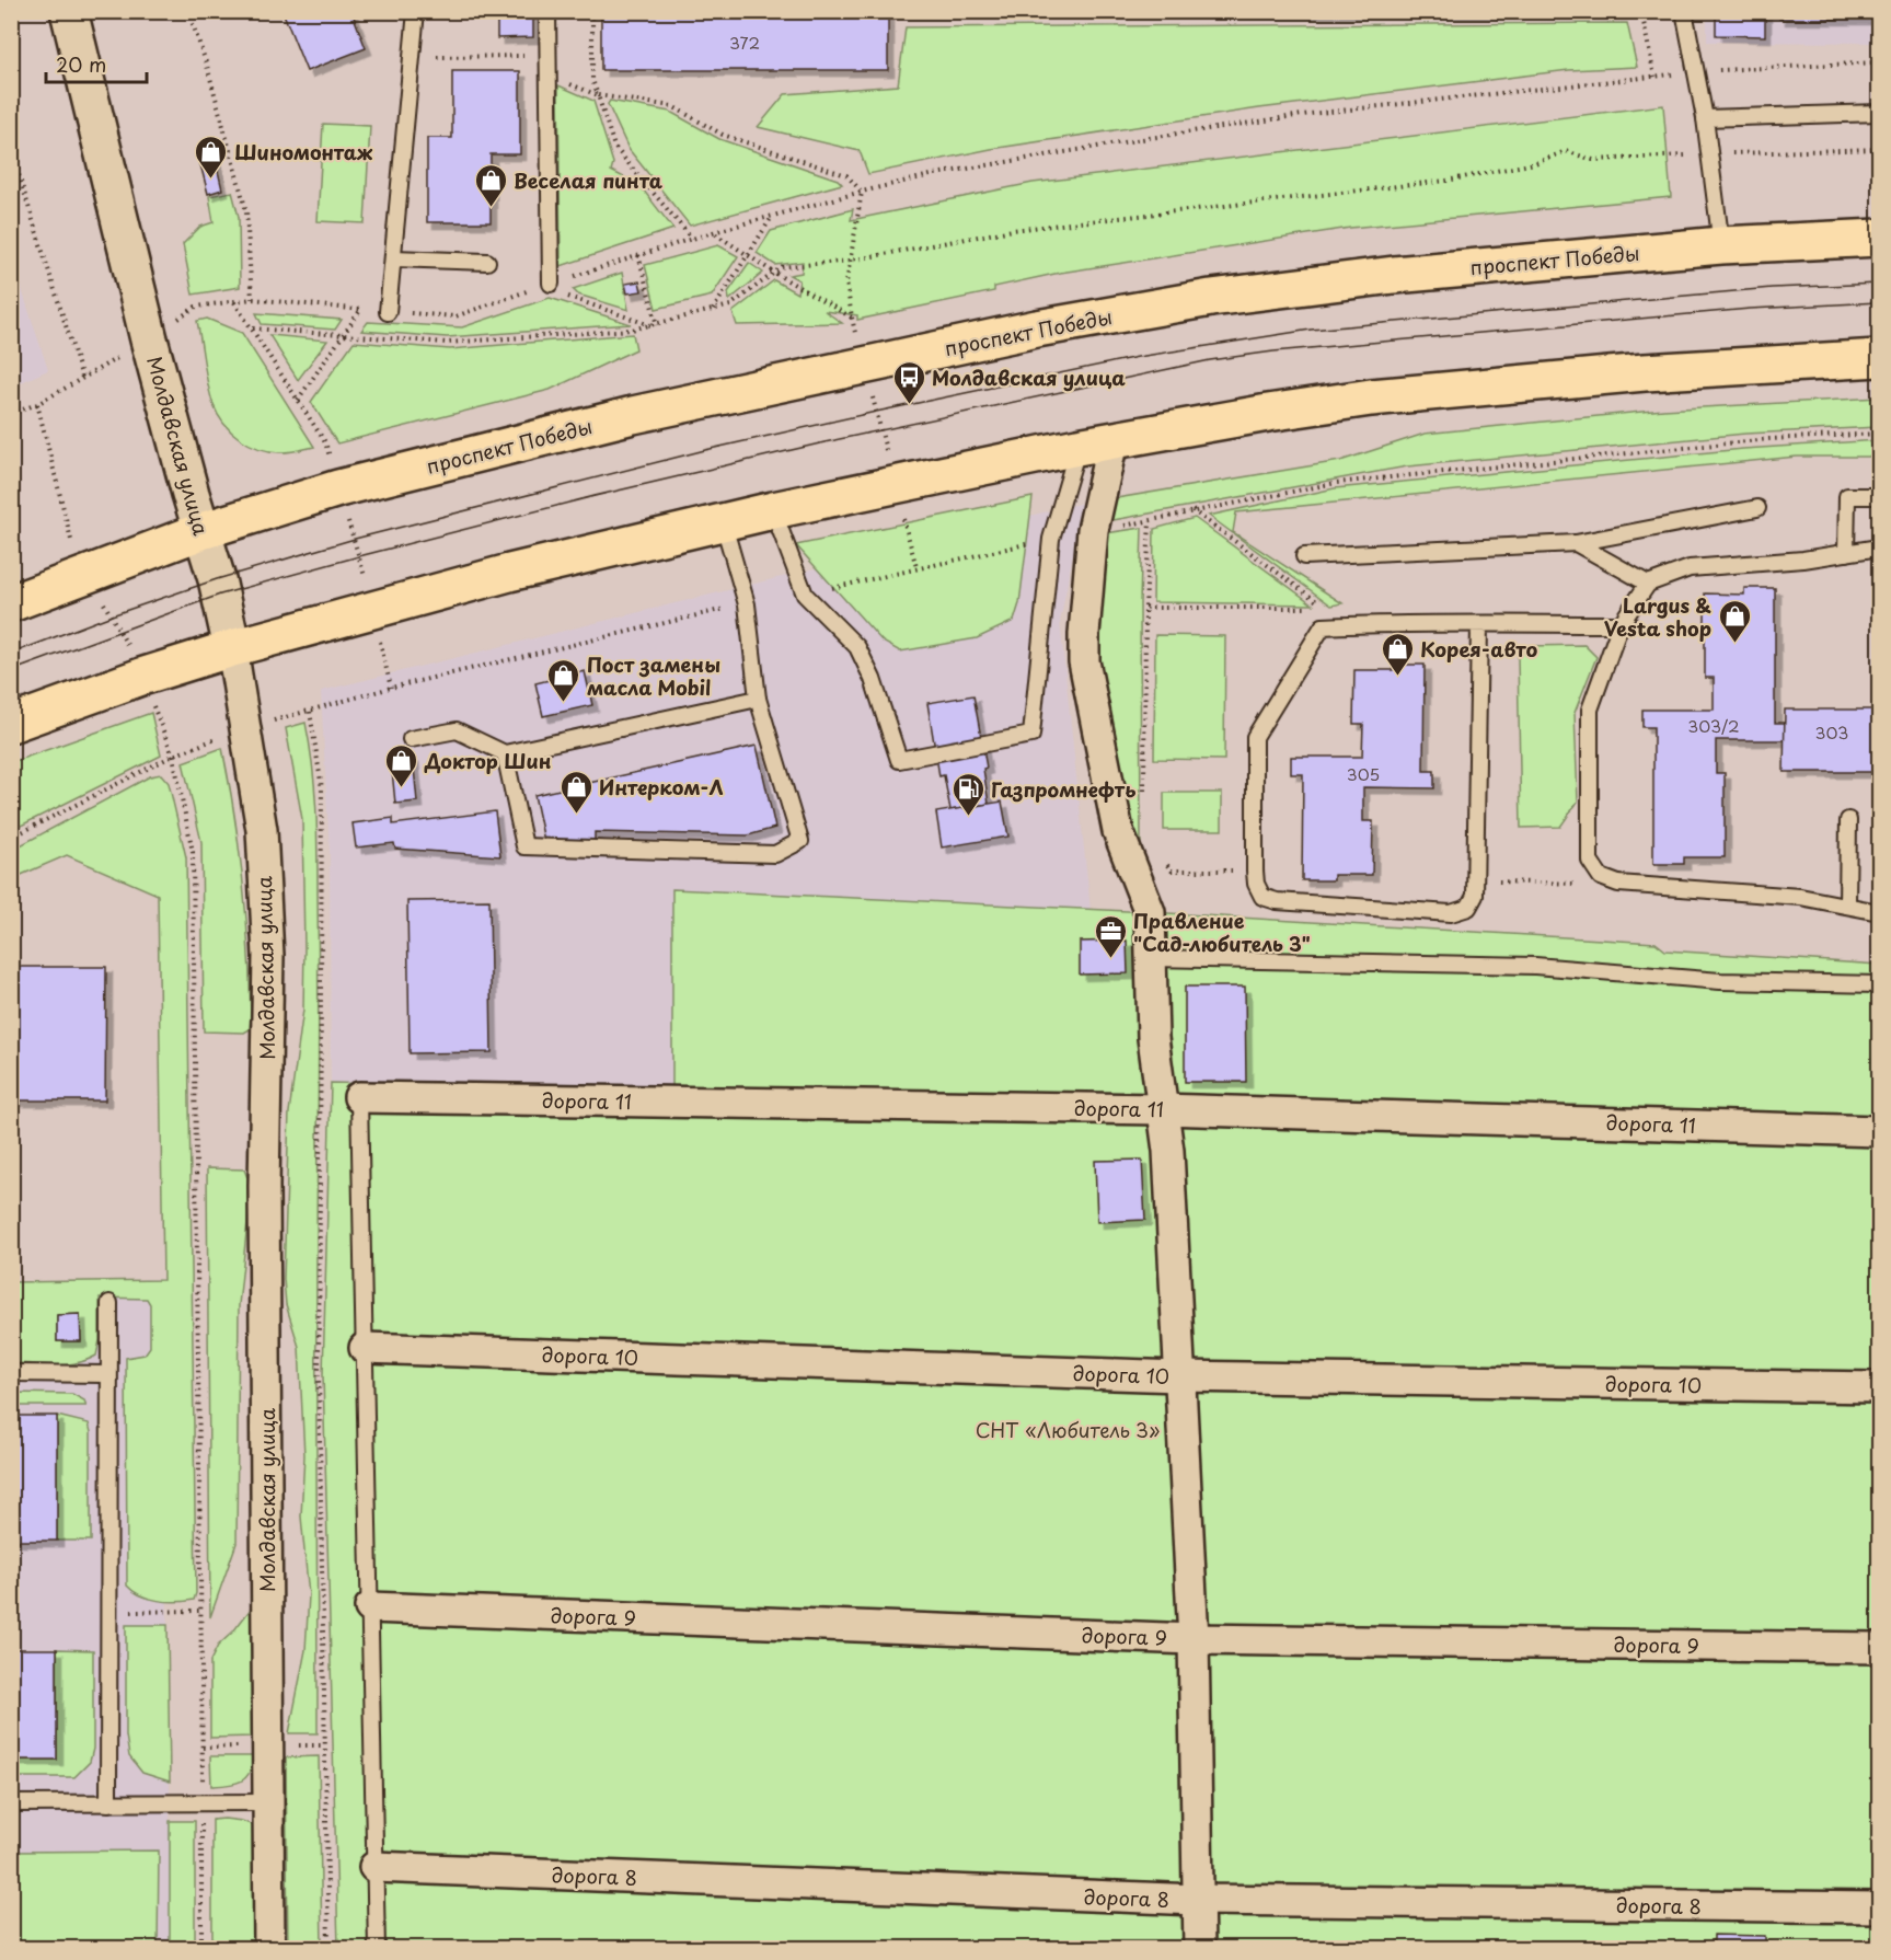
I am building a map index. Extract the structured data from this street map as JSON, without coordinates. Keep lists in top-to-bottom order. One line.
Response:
{"streets":{"main road":["проспект Победы"],"street":["Молдавская улица","дорога 11","дорога 10","дорога 9","дорога 8"]},"crossings":[["проспект Победы","Молдавская улица"]],"parks":["СНТ «Любитель 3»"],"places":{"shop":["Шиномонтаж","Веселая пинта","Largus & Vesta shop","Корея-авто","Пост замены масла Mobil","Доктор Шин","Интерком-Л"],"bus stop":["Молдавская улица"],"fuel station":["Газпромнефть"],"office":["Правление \"Сад-любитель 3\""]},"house_numbers":["372","303/2","303","305"],"scale_bar":"20 m"}
